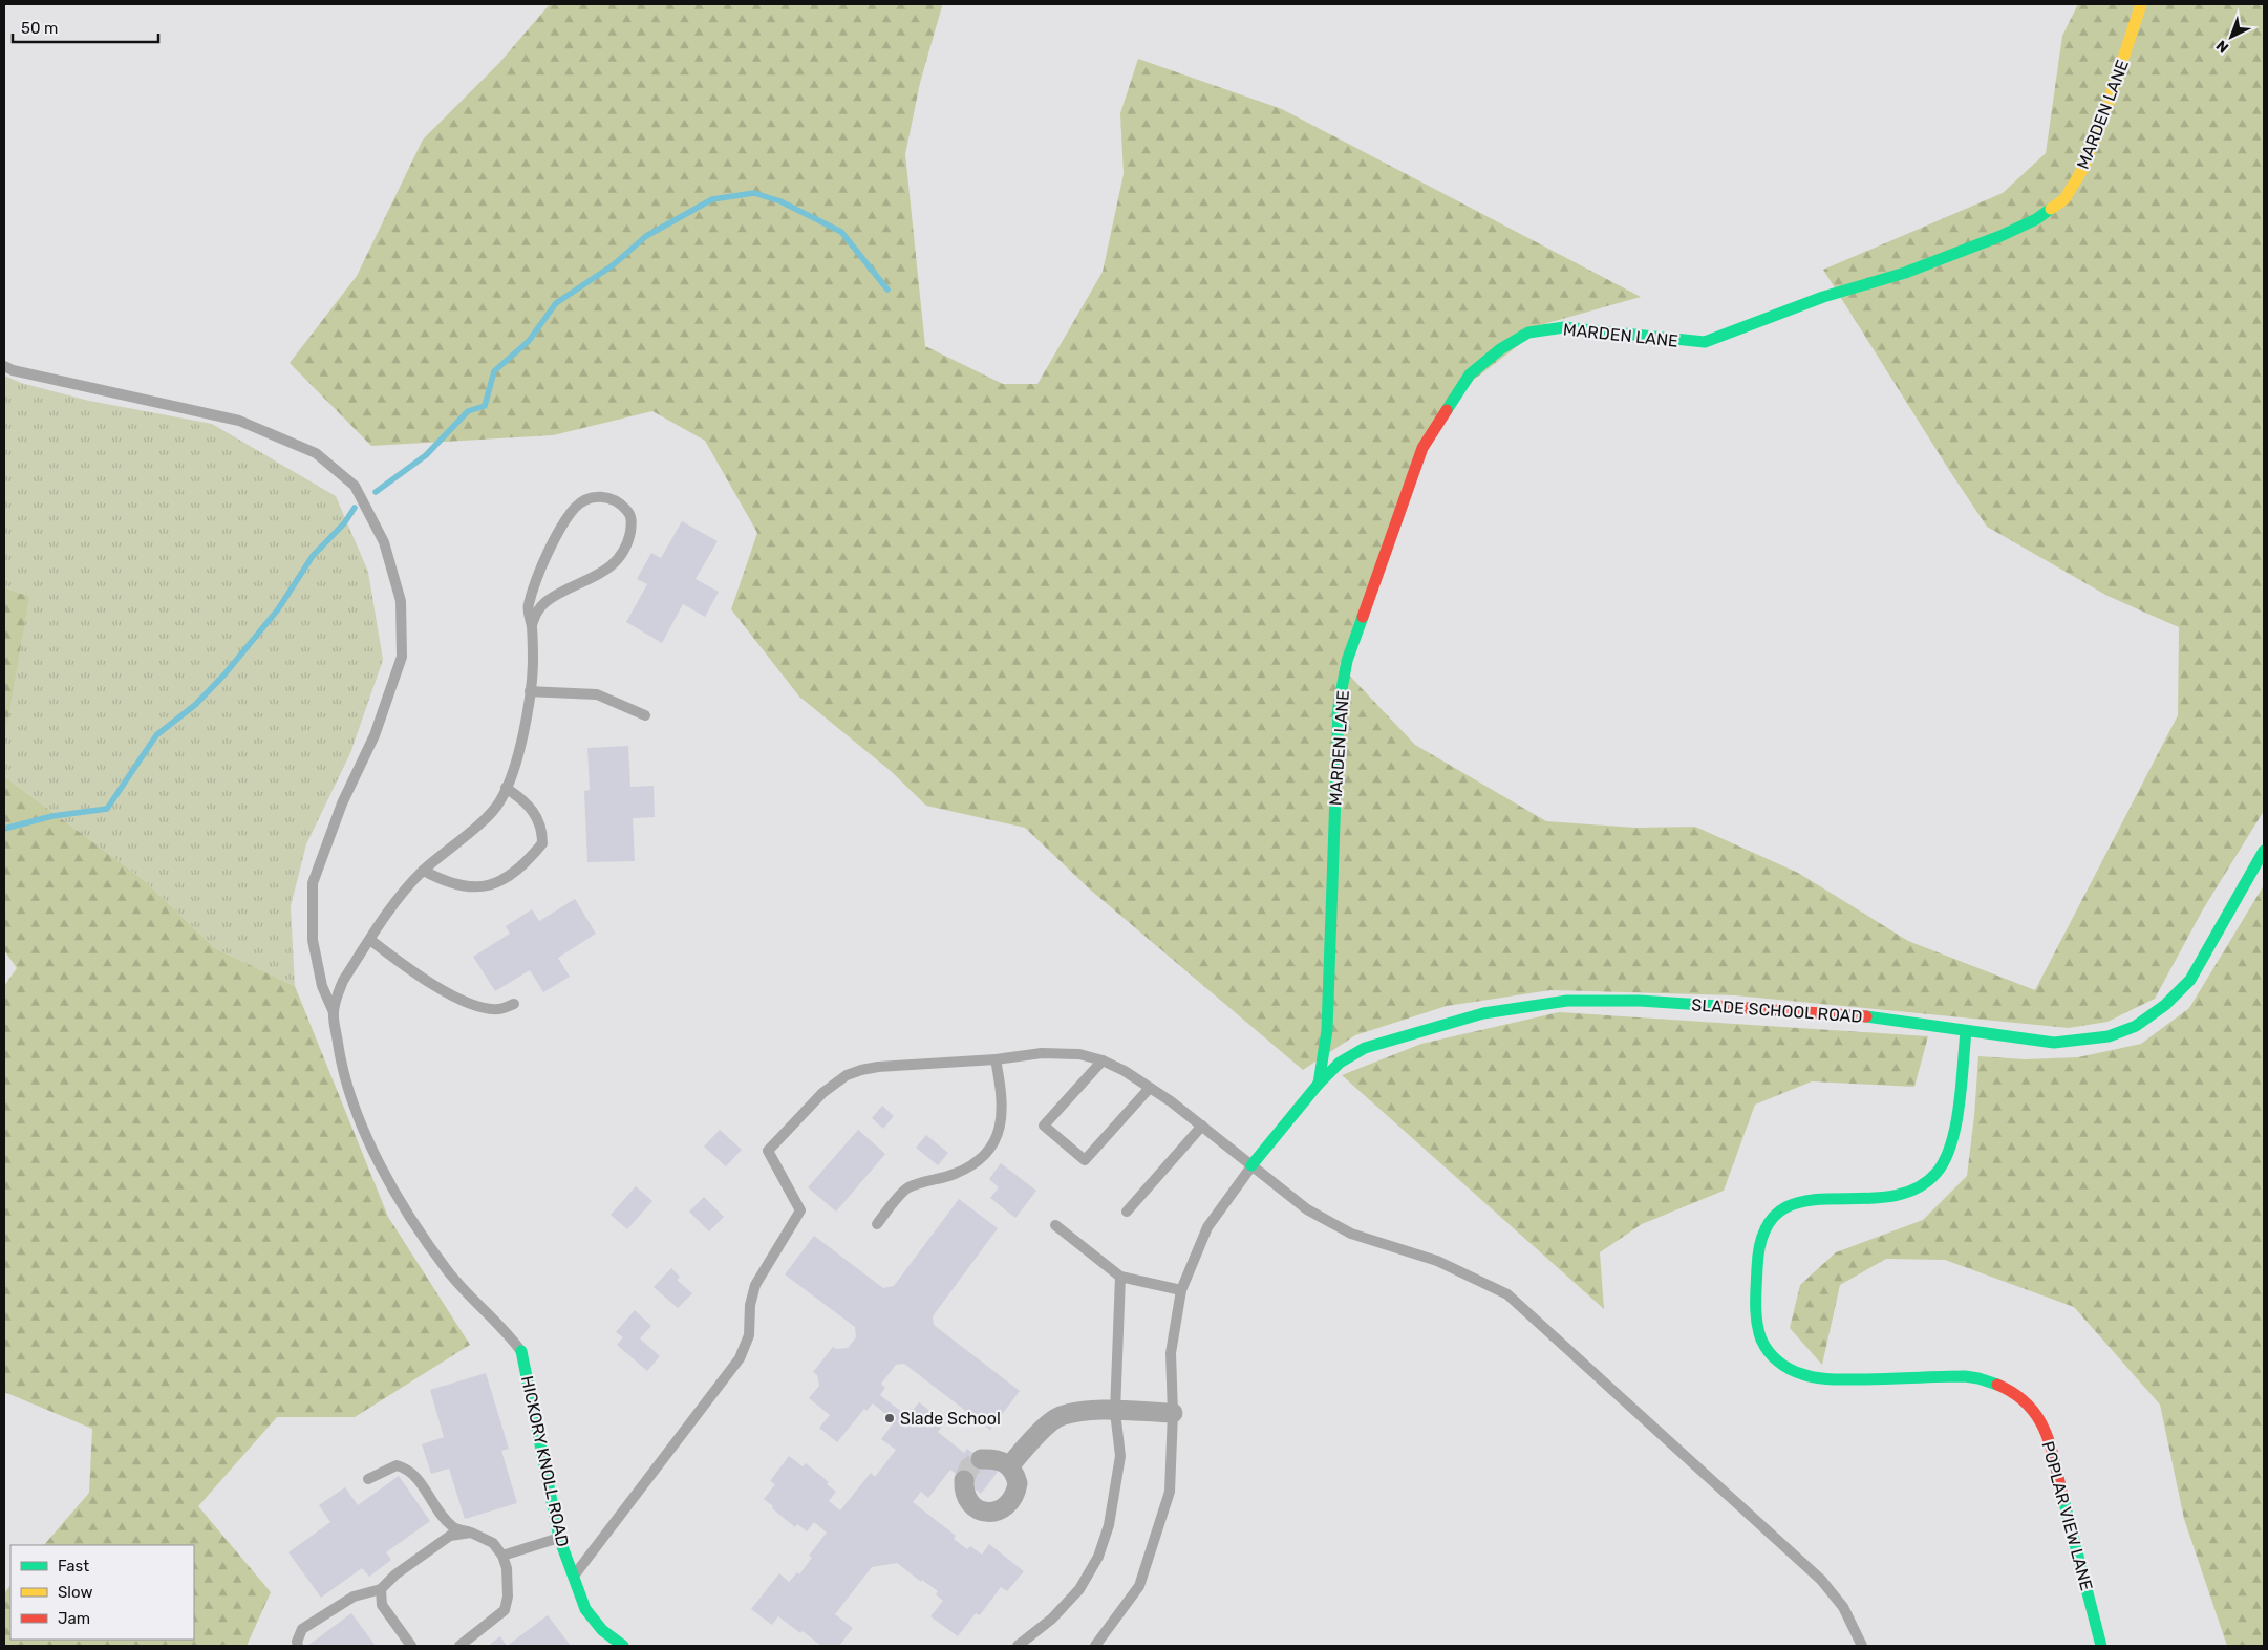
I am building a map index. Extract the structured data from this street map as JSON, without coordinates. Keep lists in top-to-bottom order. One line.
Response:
{"streets":{"street":["MARDEN LANE","SLADE SCHOOL ROAD","HICKORY KNOLL ROAD","POPLAR VIEW LANE"]},"crossings":[["MARDEN LANE","SLADE SCHOOL ROAD"],["SLADE SCHOOL ROAD","POPLAR VIEW LANE"]],"places":["Slade School"],"legend":["Fast","Slow","Jam"],"scale_bar":"50 m","north":"bottom left"}
